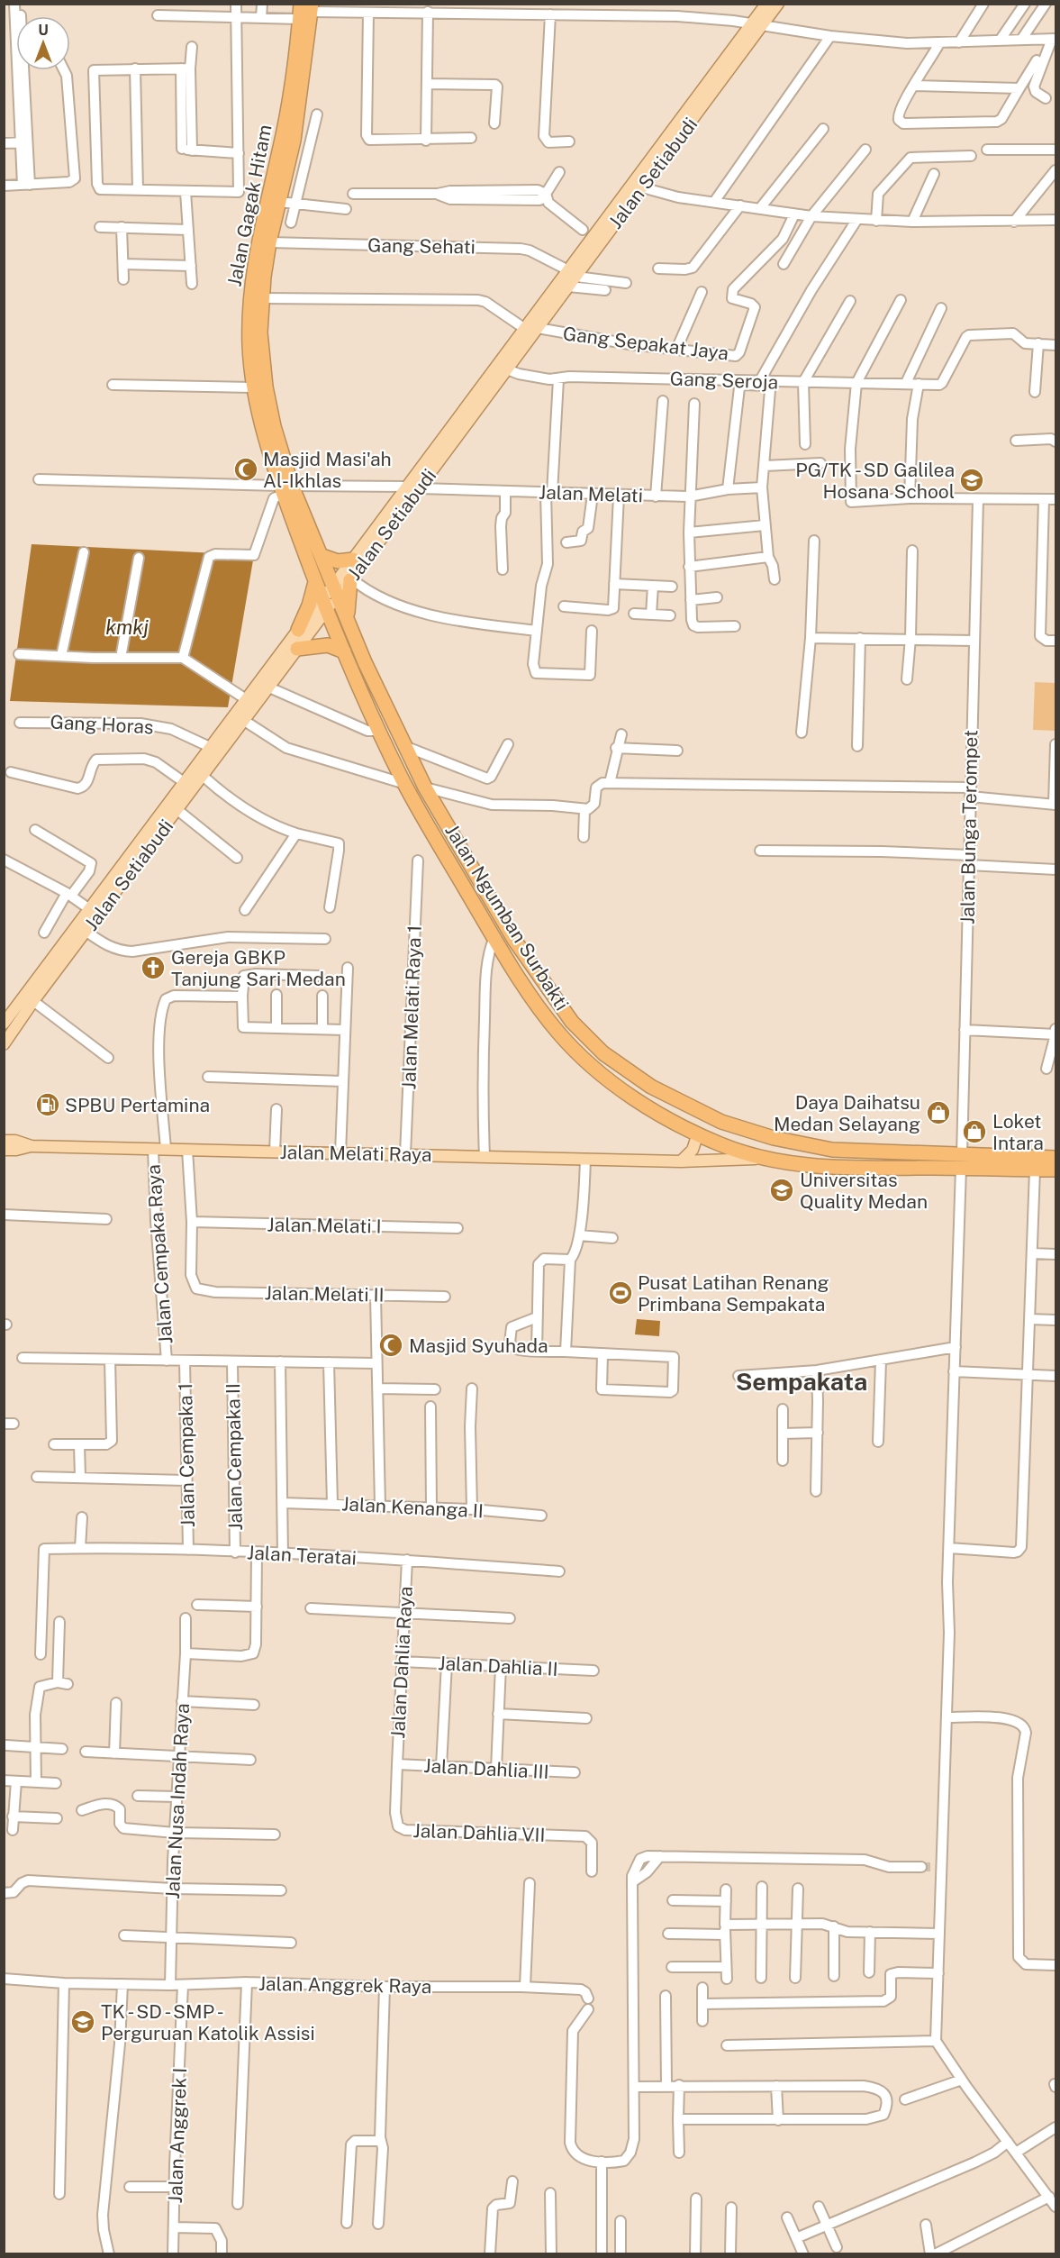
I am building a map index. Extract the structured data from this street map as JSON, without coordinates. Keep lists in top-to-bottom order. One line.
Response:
{"streets":{"highway":["Jalan Gagak Hitam","Jalan Ngumban Surbakti"],"main road":["Jalan Setiabudi","Jalan Melati Raya"],"street":["Gang Sehati","Gang Sepakat Jaya","Gang Seroja","Jalan Melati","Gang Horas","Jalan Bunga Terompet","Jalan Melati Raya 1","Jalan Melati I","Jalan Cempaka Raya","Jalan Melati II","Jalan Cempaka 1","Jalan Cempaka II","Jalan Kenanga II","Jalan Teratai","Jalan Dahlia Raya","Jalan Dahlia II","Jalan Dahlia III","Jalan Nusa Indah Raya","Jalan Dahlia VII","Jalan Anggrek Raya","Jalan Anggrek I"]},"crossings":[["Jalan Setiabudi","Jalan Gagak Hitam"],["Jalan Setiabudi","Gang Sehati"],["Jalan Setiabudi","Gang Sepakat Jaya"],["Jalan Setiabudi","Gang Seroja"],["Jalan Setiabudi","Jalan Melati"],["Jalan Setiabudi","Gang Horas"],["Jalan Setiabudi","Jalan Ngumban Surbakti"],["Jalan Gagak Hitam","Gang Sehati"],["Jalan Gagak Hitam","Jalan Melati"],["Jalan Gagak Hitam","Jalan Ngumban Surbakti"],["Jalan Bunga Terompet","Jalan Ngumban Surbakti"],["Jalan Ngumban Surbakti","Jalan Melati Raya"],["Jalan Melati Raya 1","Jalan Melati Raya"],["Jalan Melati Raya","Jalan Cempaka Raya"],["Jalan Melati I","Jalan Melati II"],["Jalan Cempaka 1","Jalan Teratai"],["Jalan Cempaka II","Jalan Teratai"],["Jalan Teratai","Jalan Dahlia Raya"],["Jalan Dahlia Raya","Jalan Dahlia II"],["Jalan Dahlia Raya","Jalan Dahlia III"],["Jalan Dahlia Raya","Jalan Dahlia VII"],["Jalan Dahlia III","Jalan Dahlia VII"],["Jalan Nusa Indah Raya","Jalan Anggrek Raya"],["Jalan Anggrek Raya","Jalan Anggrek I"]],"districts":["Sempakata"],"water":["kmkj"],"places":{"mosque":["Masjid Masi'ah Al-Ikhlas","Masjid Syuhada"],"school or university":["PG/TK - SD Galilea Hosana School","Universitas Quality Medan","TK - SD - SMP - Perguruan Katolik Assisi"],"church":["Gereja GBKP Tanjung Sari Medan"],"fuel station":["SPBU Pertamina"],"shop":["Daya Daihatsu Medan Selayang","Loket Intara"],"sports":["Pusat Latihan Renang Primbana Sempakata"]},"north":"top"}
